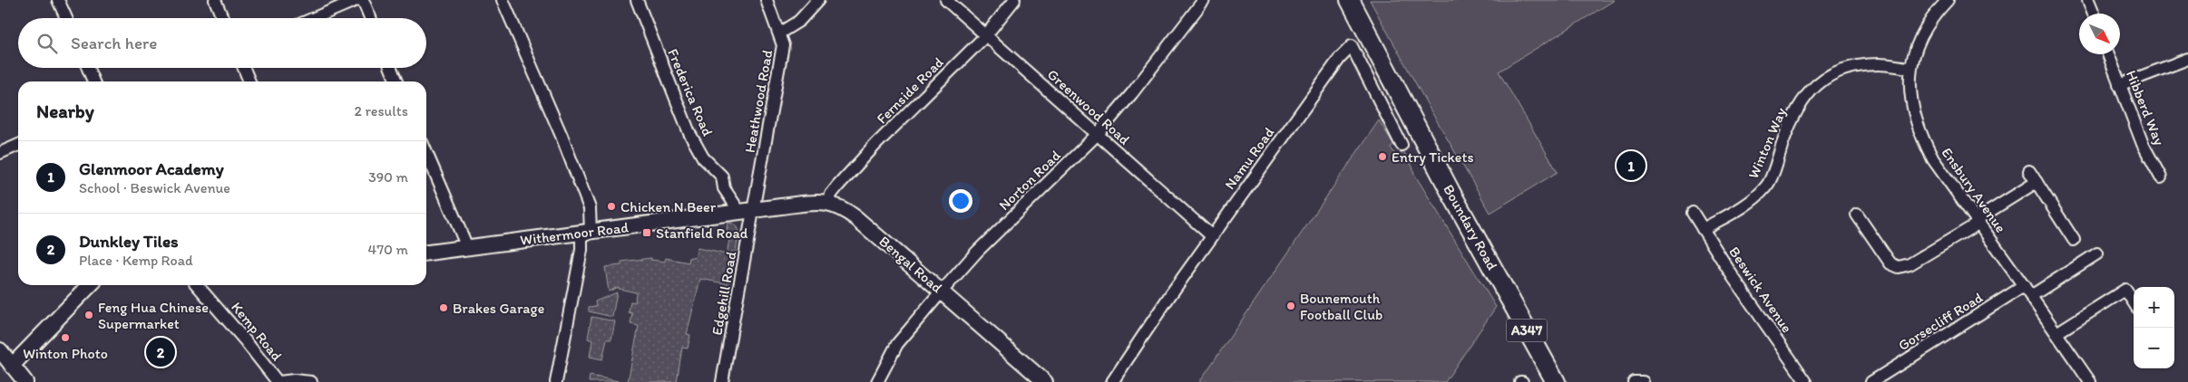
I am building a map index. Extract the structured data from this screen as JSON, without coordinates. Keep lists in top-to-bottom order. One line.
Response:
{"streets":{"main road":["Boundary Road","A347"],"street":["Fernside Road","Frederica Road","Heathwood Road","Greenwood Road","Hibberd Way","Winton Way","Namu Road","Norton Road","Ensbury Avenue","Withermoor Road","Bengal Road","Beswick Avenue","Edgehill Road","Gorsecliff Road","Kemp Road"]},"crossings":[["Fernside Road","Greenwood Road"],["Fernside Road","Bengal Road"],["Frederica Road","Heathwood Road"],["Frederica Road","Withermoor Road"],["Frederica Road","Bengal Road"],["Frederica Road","Edgehill Road"],["Heathwood Road","Withermoor Road"],["Heathwood Road","Bengal Road"],["Heathwood Road","Edgehill Road"],["Greenwood Road","Namu Road"],["Greenwood Road","Norton Road"],["Winton Way","Ensbury Avenue"],["Winton Way","Beswick Avenue"],["Norton Road","Bengal Road"],["Ensbury Avenue","Gorsecliff Road"],["Withermoor Road","Bengal Road"],["Withermoor Road","Edgehill Road"],["Bengal Road","Edgehill Road"]],"places":{"other":["Entry Tickets","Chicken N Beer","Bounemouth Football Club","Brakes Garage","Feng Hua Chinese Supermarket","Winton Photo"],"transit":["Stanfield Road"]},"north":"bottom right","page":{"search":"Search here","heading":["Nearby","2 results"],"list":[{"mark":"1","name":"Glenmoor Academy","note":"School · Beswick Avenue","value":"390 m"},{"mark":"2","name":"Dunkley Tiles","note":"Place · Kemp Road","value":"470 m"}],"pins":["1","2"],"map_buttons":["+","−"]}}
